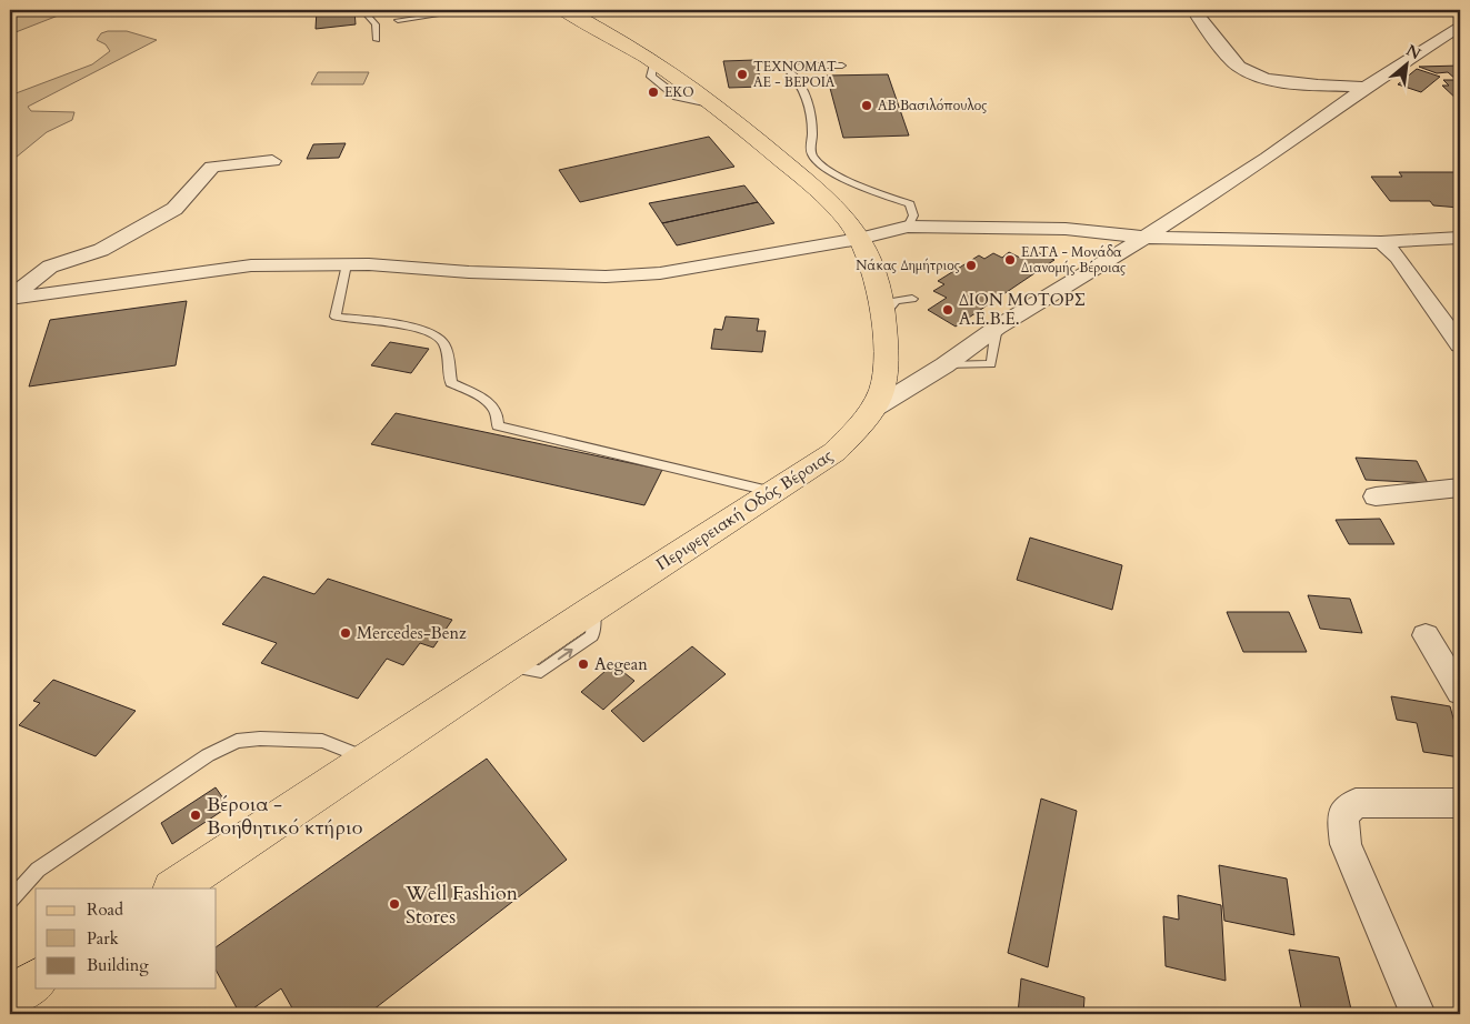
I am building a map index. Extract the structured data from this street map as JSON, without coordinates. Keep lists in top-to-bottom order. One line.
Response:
{"streets":{"main road":["Περιφερειακή Οδός Βέροιας"]},"places":["ΤΕΧΝΟΜΑΤ ΑΕ - ΒΕΡΟΙΑ","EKO","ΑΒ Βασιλόπουλος","ΕΛΤΑ - Μονάδα Διανομής Βέροιας","Νάκας Δημήτριος","ΔΙΟΝ ΜΟΤΟΡΣ Α.Ε.Β.Ε.","Mercedes-Benz","Aegean","Βέροια - Βοηθητικό κτήριο","Well Fashion Stores"],"legend":["Road","Park","Building"],"north":"top right"}
